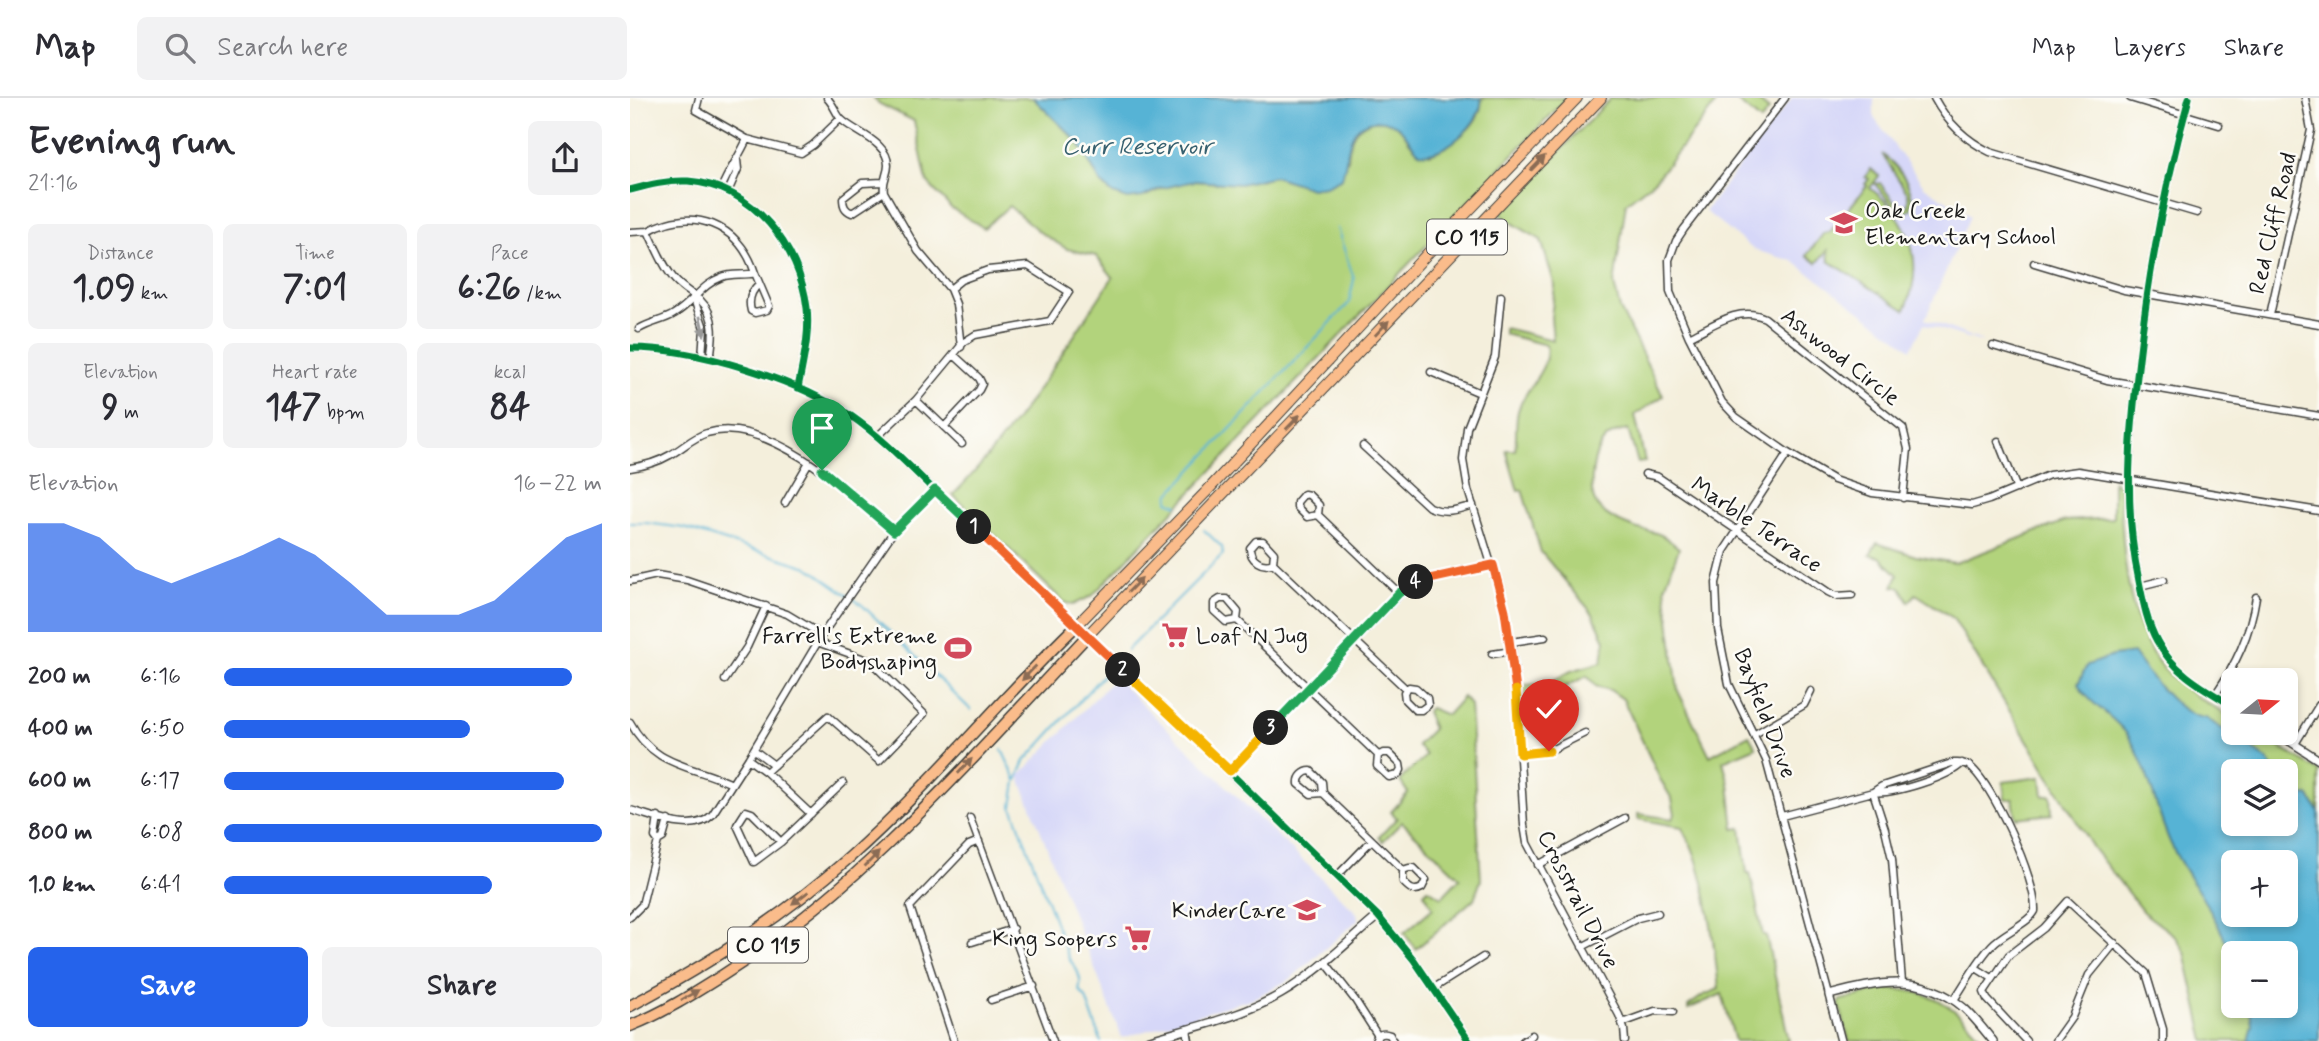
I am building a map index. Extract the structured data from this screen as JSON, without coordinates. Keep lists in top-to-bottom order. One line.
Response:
{"streets":{"highway":["CO 115"],"street":["Red Cliff Road","Ashwood Circle","Marble Terrace","Bayfield Drive","Crosstrail Drive"]},"crossings":[["Marble Terrace","Bayfield Drive"]],"water":["Curr Reservoir"],"places":{"school or university":["Oak Creek Elementary School","KinderCare"],"supermarket":["Loaf 'N Jug","King Soopers"],"sports":["Farrell's Extreme Bodyshaping"]},"north":"right","page":{"header":"Map","search":"Search here","nav":["Map","Layers","Share"],"heading":["Evening run","21:16"],"stats":[["Distance","1.09 km"],["Time","7:01"],["Pace","6:26 /km"],["Elevation","9 m"],["Heart rate","147 bpm"],["kcal","84"]],"chart":["Elevation","16–22 m"],"pins":["1","4","2","3"],"list":[{"name":"200 m","note":"6:16"},{"name":"400 m","note":"6:50"},{"name":"600 m","note":"6:17"},{"name":"800 m","note":"6:08"},{"name":"1.0 km","note":"6:41"}],"map_buttons":["+","−"],"buttons":["Save","Share"]}}
